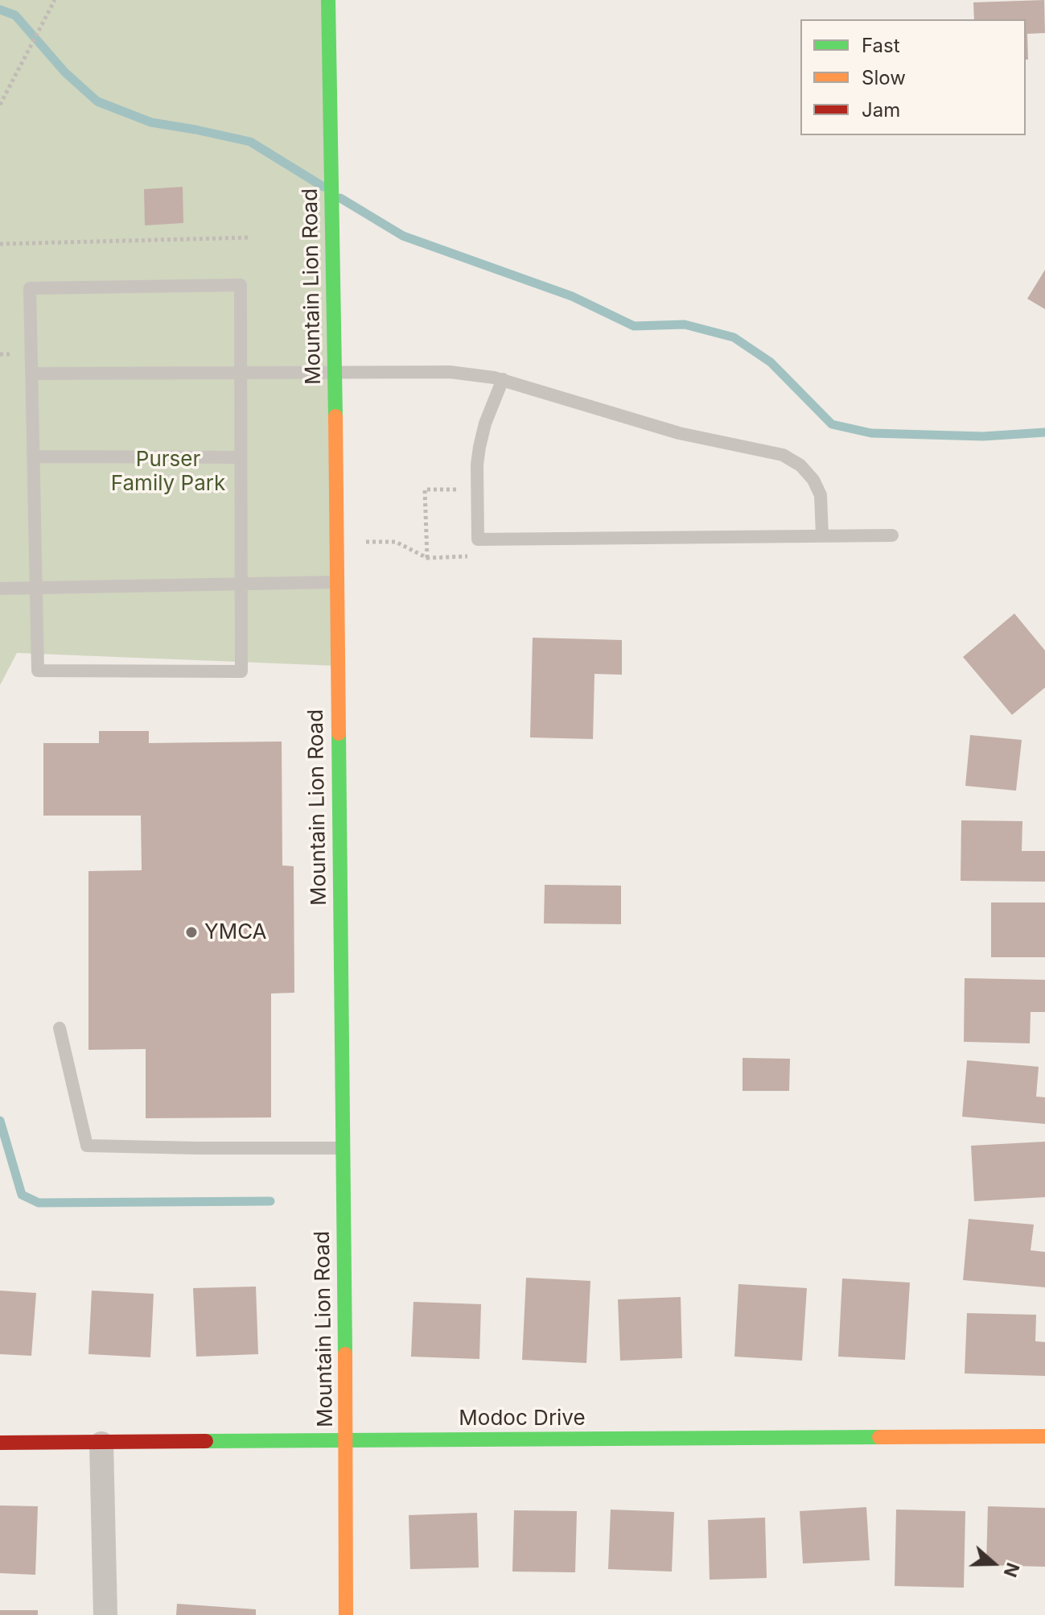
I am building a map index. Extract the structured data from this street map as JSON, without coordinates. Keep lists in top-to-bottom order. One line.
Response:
{"streets":{"street":["Mountain Lion Road","Modoc Drive"]},"crossings":[["Mountain Lion Road","Modoc Drive"]],"parks":["Purser Family Park"],"places":["YMCA"],"legend":["Fast","Slow","Jam"],"north":"right"}
